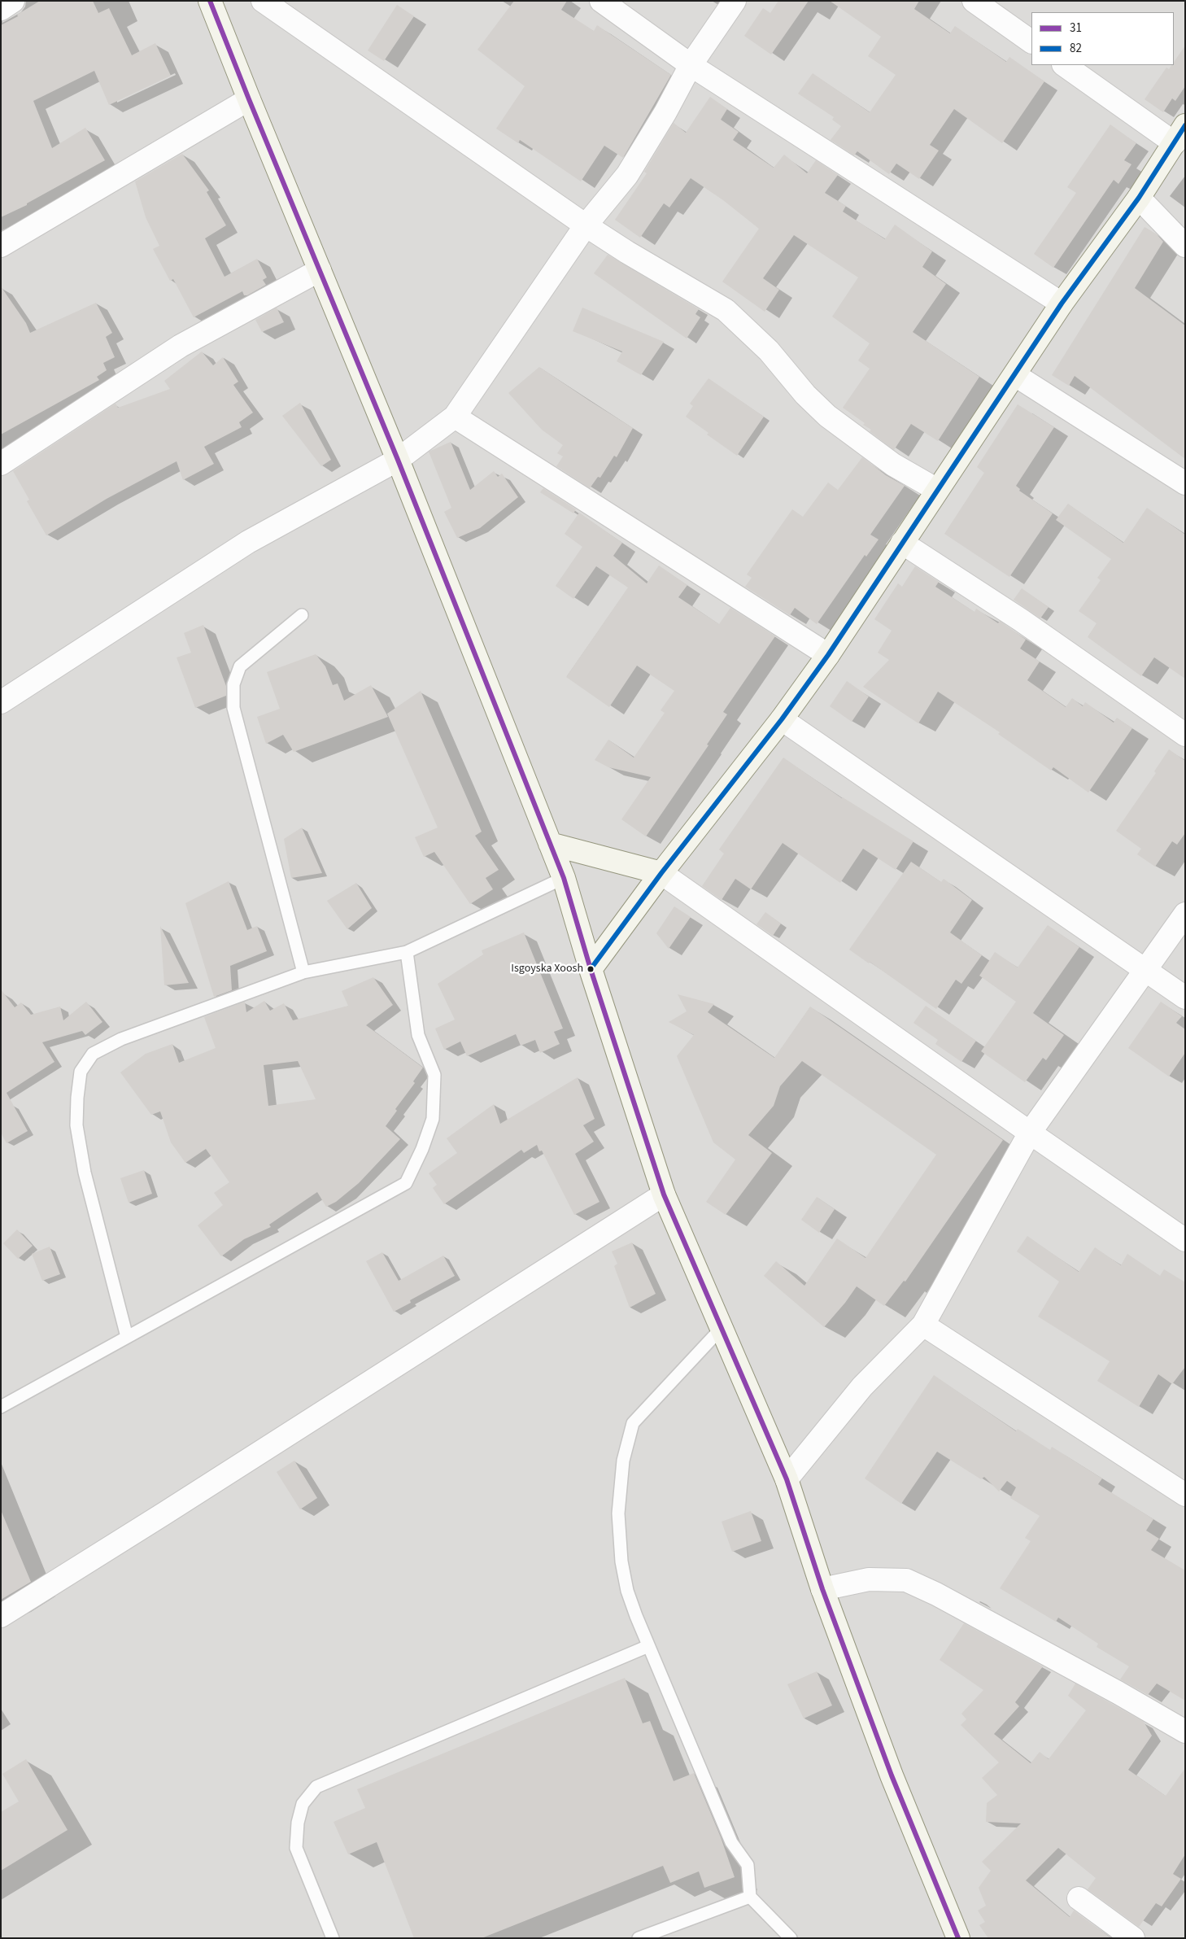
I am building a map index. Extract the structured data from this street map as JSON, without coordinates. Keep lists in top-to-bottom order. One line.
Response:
{"places":["Isgoyska Xoosh"],"lines":["transit line 31","transit line 82"],"legend":["31","82"]}
